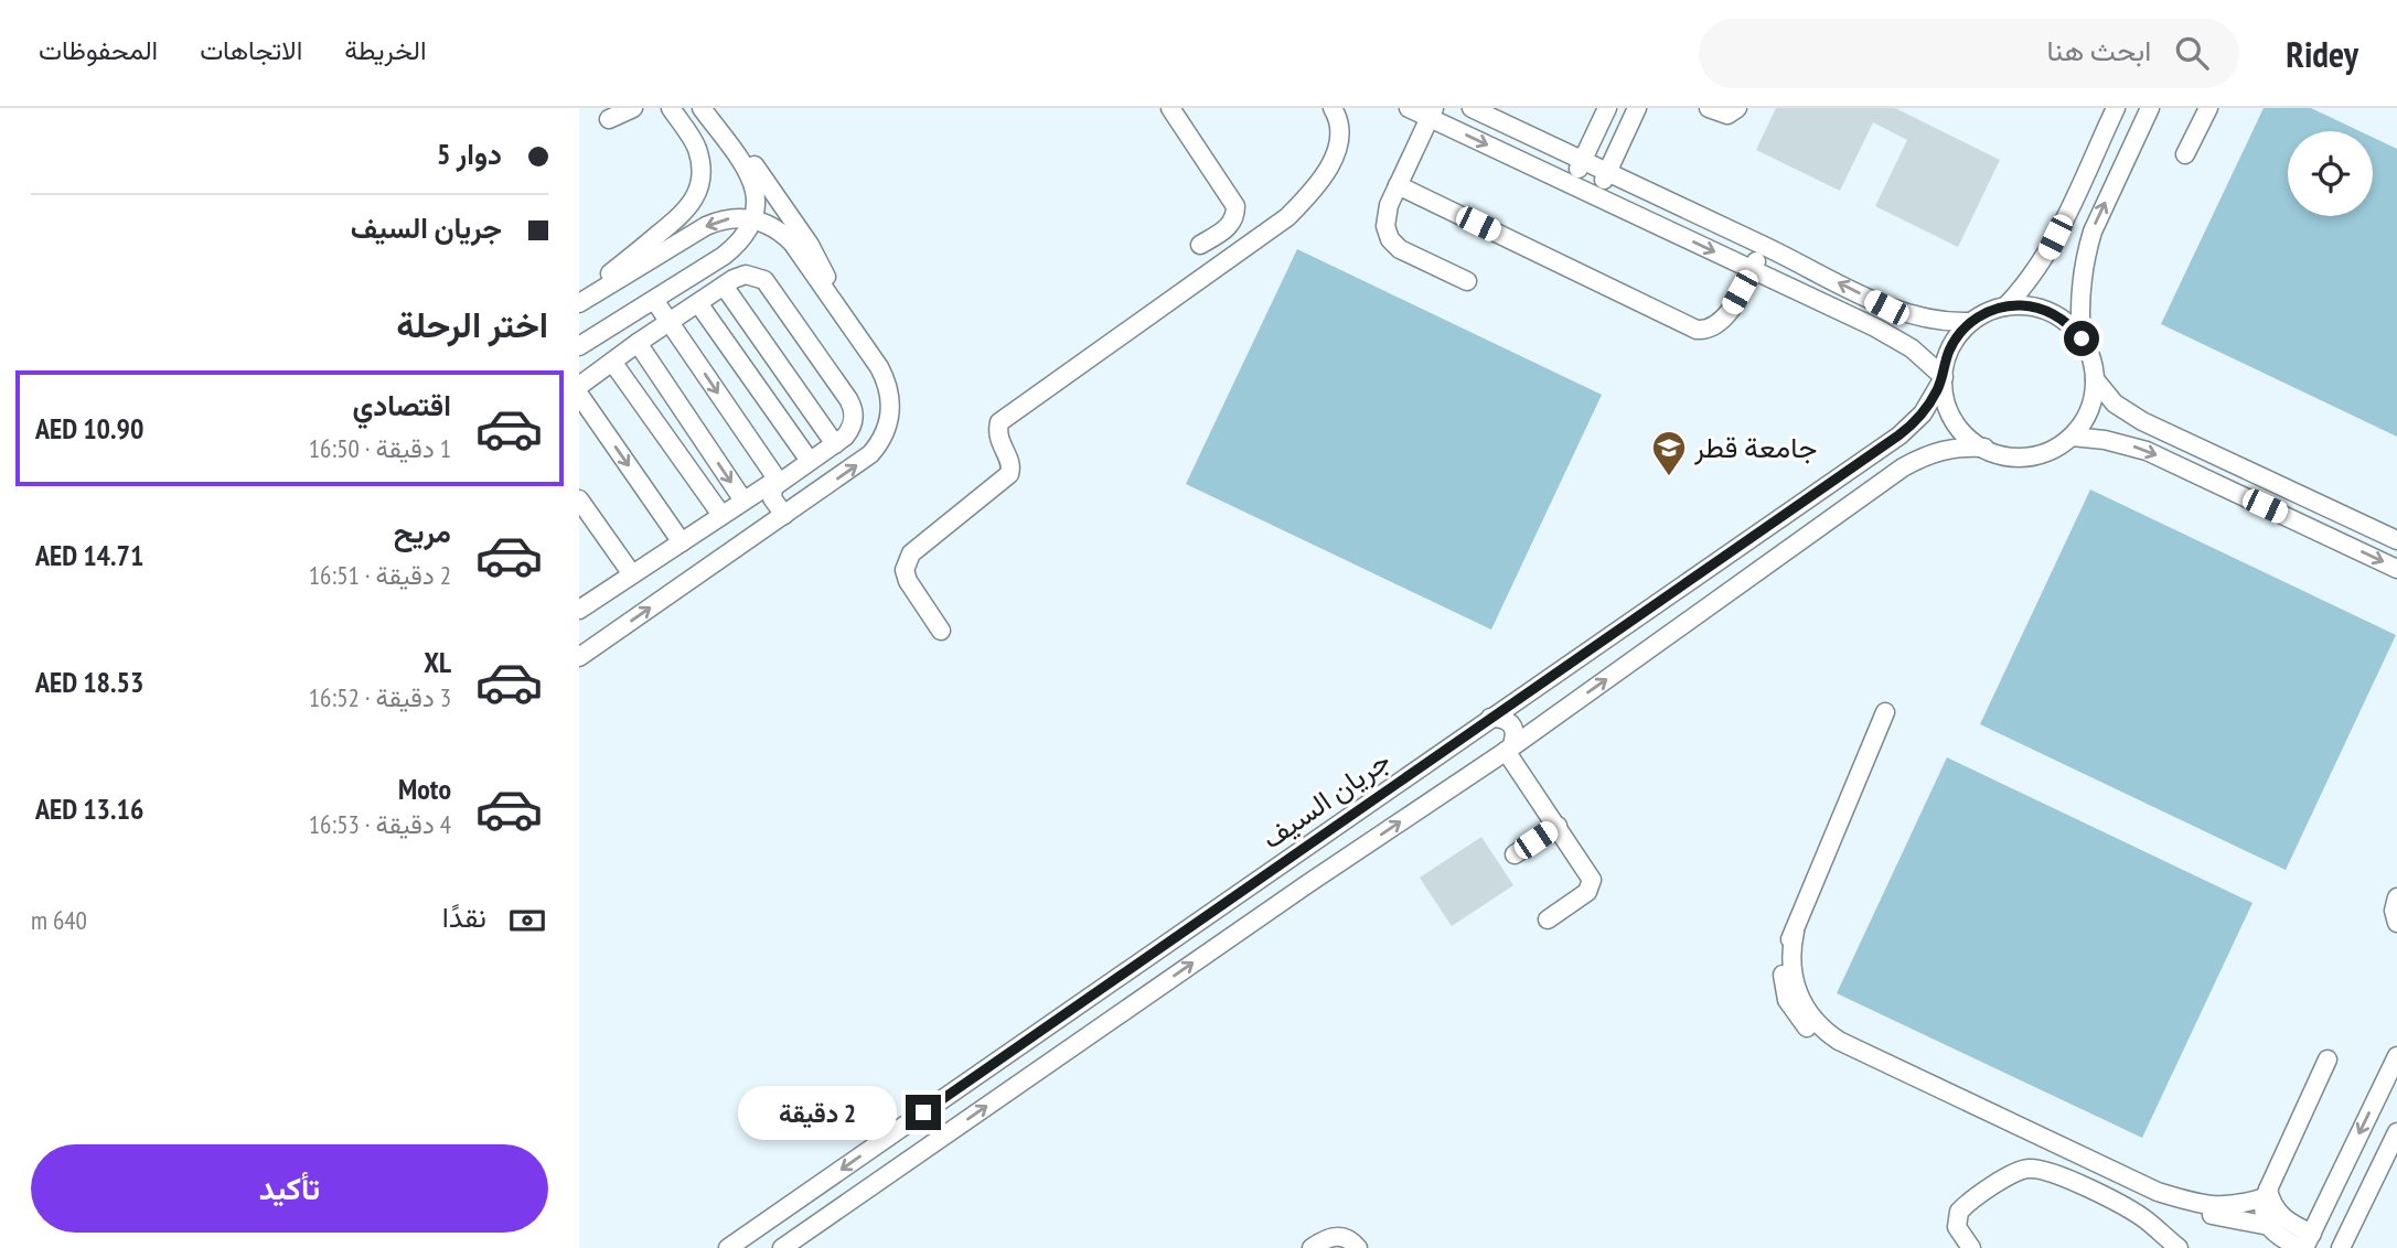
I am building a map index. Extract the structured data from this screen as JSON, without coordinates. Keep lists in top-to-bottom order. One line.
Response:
{"streets":{"street":["جريان السيف"]},"places":{"school or university":["جامعة قطر"]},"page":{"header":"Ridey","search":"ابحث هنا","nav":["الخريطة","الاتجاهات","المحفوظات"],"banner":["دوار 5","جريان السيف"],"heading":"اختر الرحلة","list":[{"name":"اقتصادي","note":"1 دقيقة · 16:50","value":"AED 10.90"},{"name":"مريح","note":"2 دقيقة · 16:51","value":"AED 14.71"},{"name":"XL","note":"3 دقيقة · 16:52","value":"AED 18.53"},{"name":"Moto","note":"4 دقيقة · 16:53","value":"AED 13.16"}],"pay":["نقدًا","640 m"],"bubble":"2 دقيقة","buttons":"تأكيد"}}
